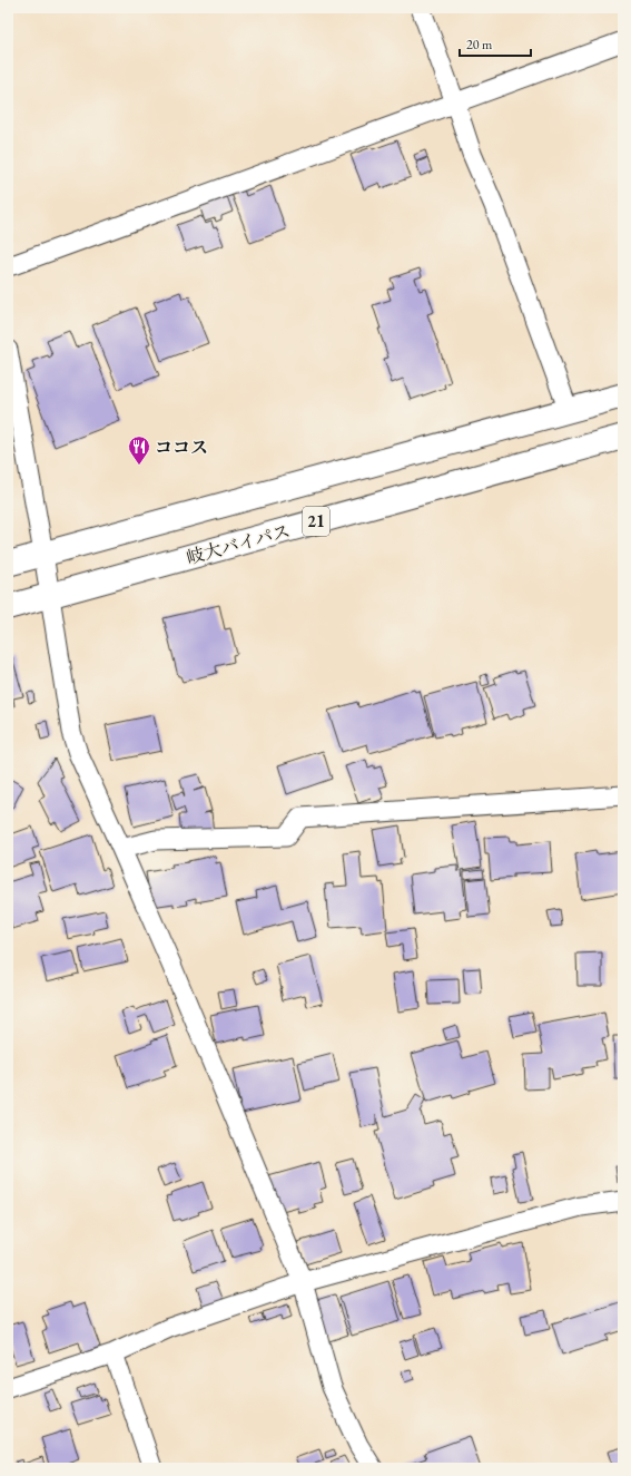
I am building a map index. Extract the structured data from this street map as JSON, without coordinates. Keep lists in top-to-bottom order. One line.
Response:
{"streets":{"highway":["21","岐大バイパス"]},"places":{"restaurant":["ココス"]},"scale_bar":"20 m"}
